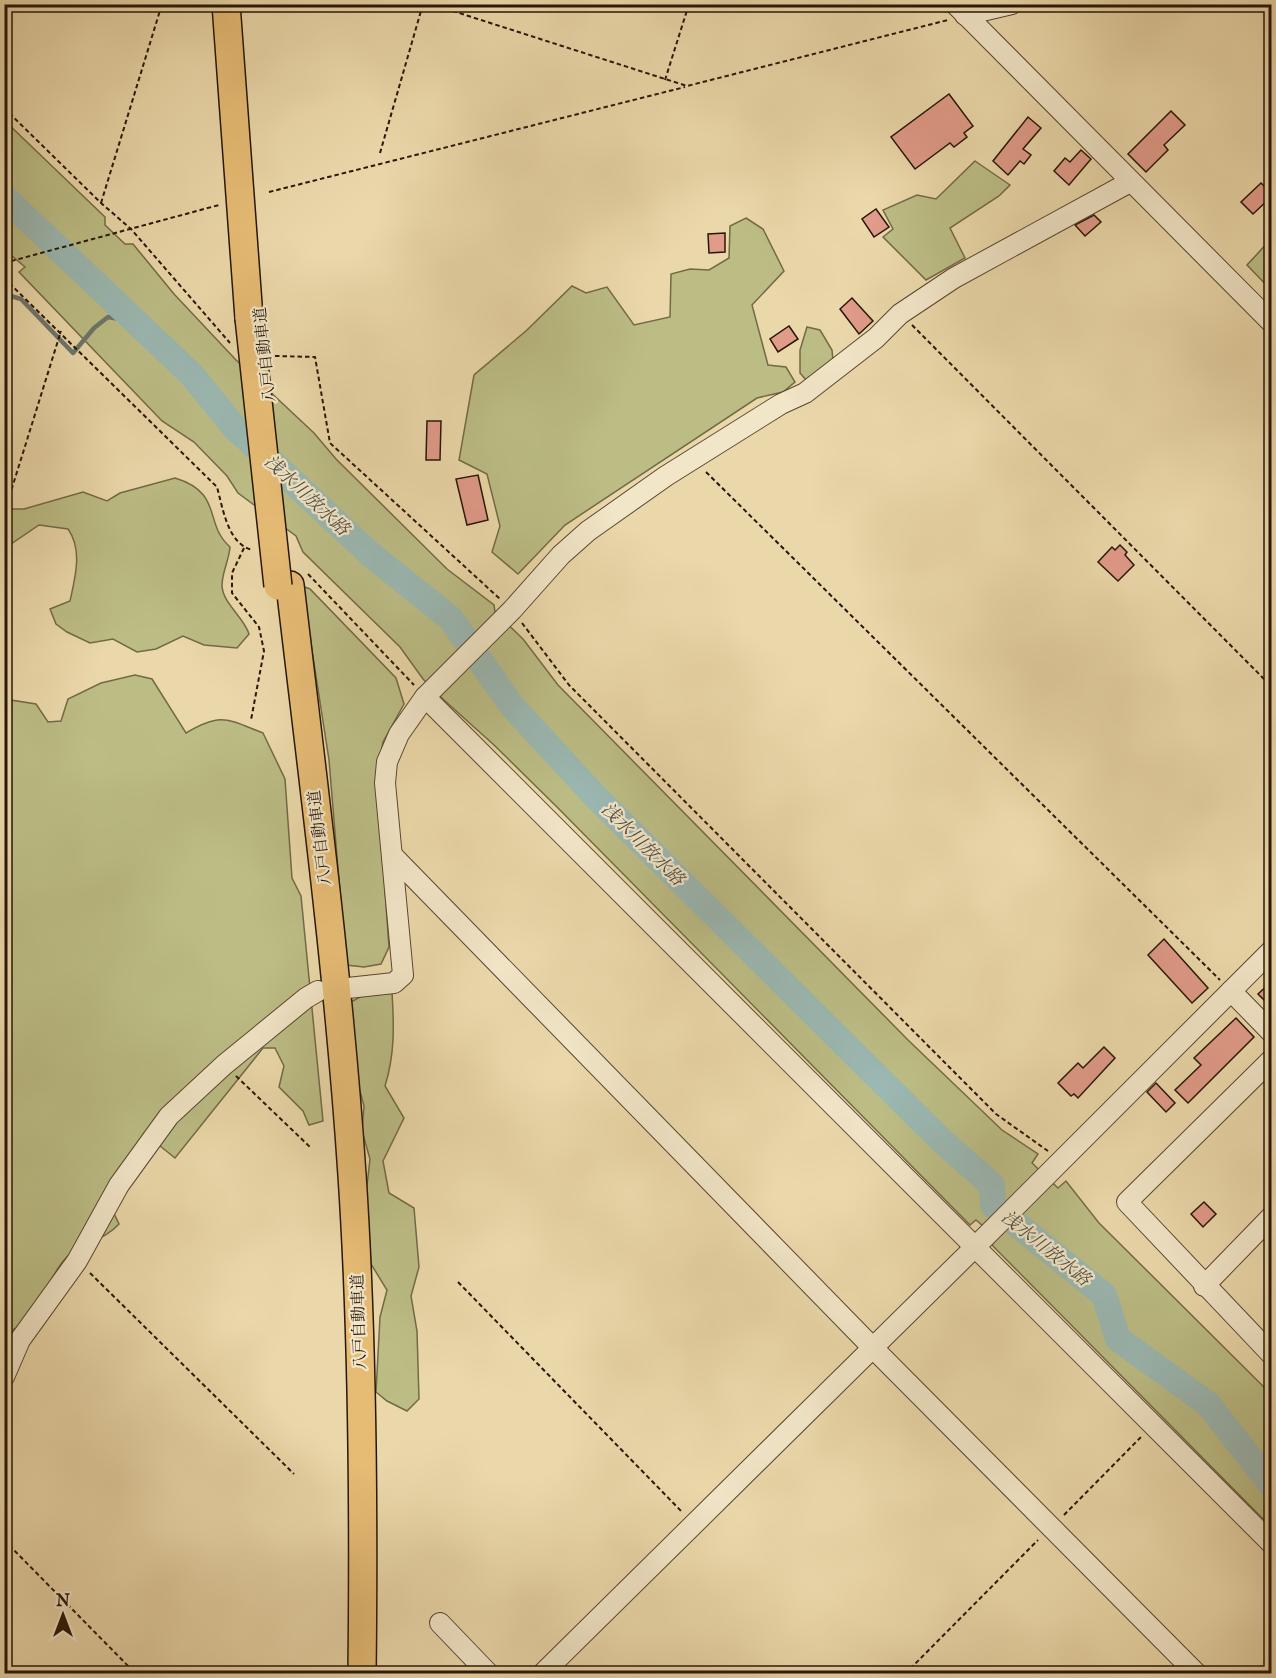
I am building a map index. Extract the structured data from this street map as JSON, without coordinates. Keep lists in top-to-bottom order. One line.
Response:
{"streets":{"highway":["八戸自動車道"]},"water":["浅水川放水路"],"north":"top"}
